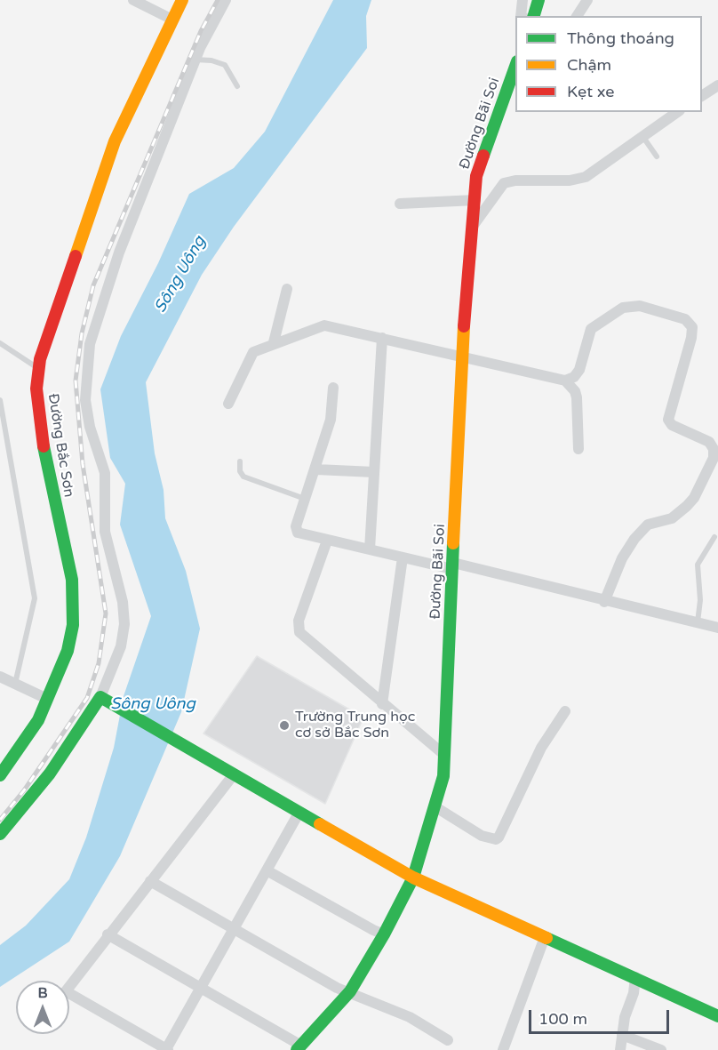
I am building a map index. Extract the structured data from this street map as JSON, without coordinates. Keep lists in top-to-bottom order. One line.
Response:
{"streets":{"main road":["Đường Bãi Soi","Đường Bắc Sơn"]},"water":["Sông Uông"],"places":["Trường Trung học cơ sở Bắc Sơn"],"legend":["Thông thoáng","Chậm","Kẹt xe"],"scale_bar":"100 m","north":"top"}
